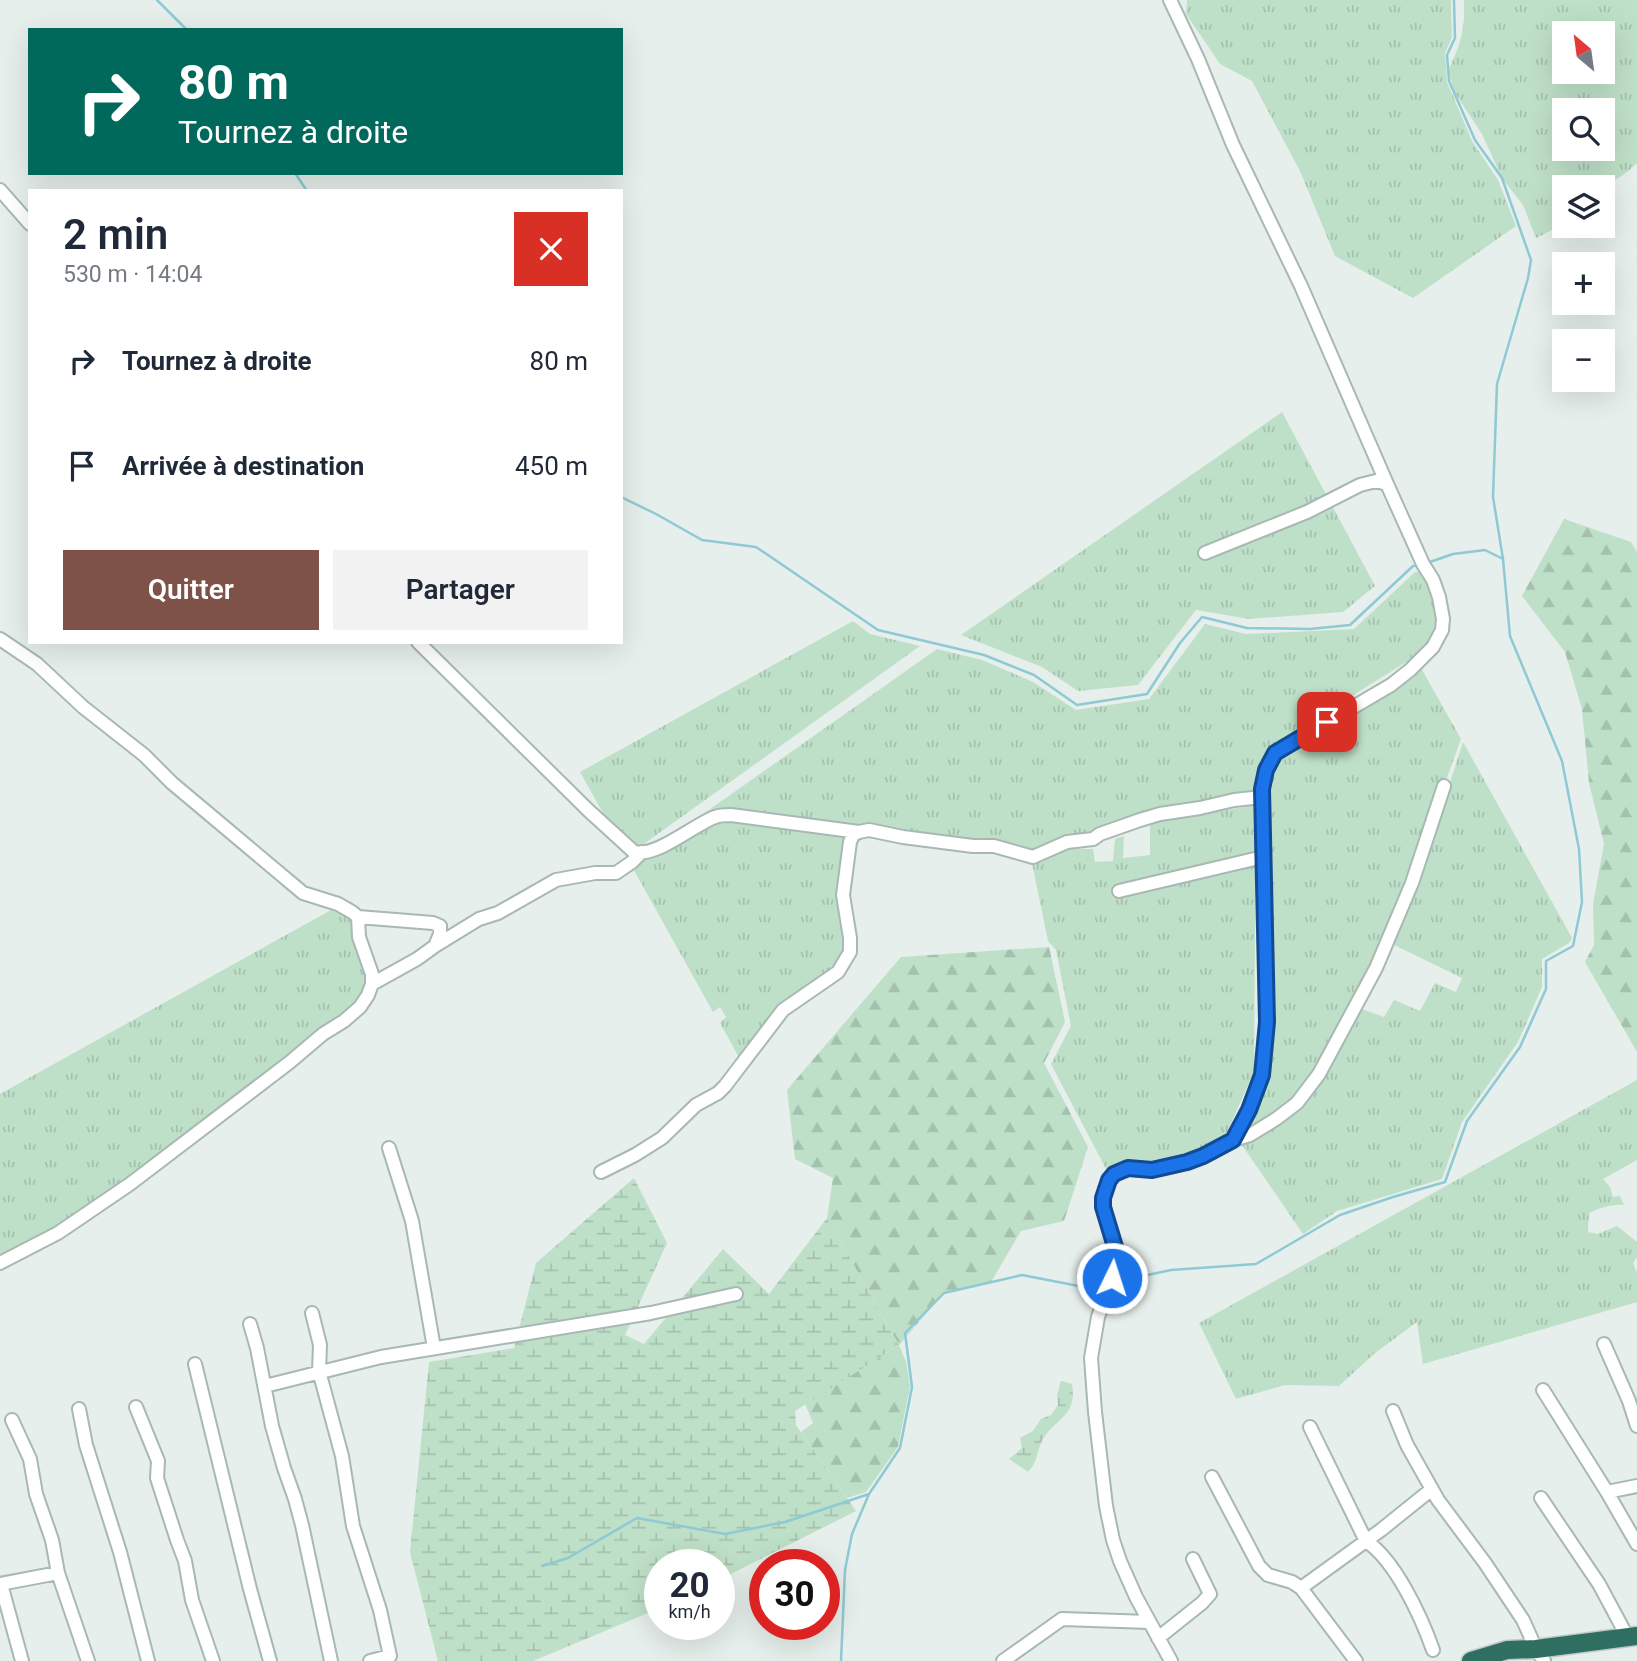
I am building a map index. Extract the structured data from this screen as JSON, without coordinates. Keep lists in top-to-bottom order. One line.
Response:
{"north":"top left","page":{"map_buttons":["+","−"],"turn":["80 m","Tournez à droite"],"heading":["2 min","530 m · 14:04"],"list":[{"name":"Tournez à droite","value":"80 m"},{"name":"Arrivée à destination","value":"450 m"}],"buttons":["Quitter","Partager"],"speed":"20 km/h","limit":"30"}}
